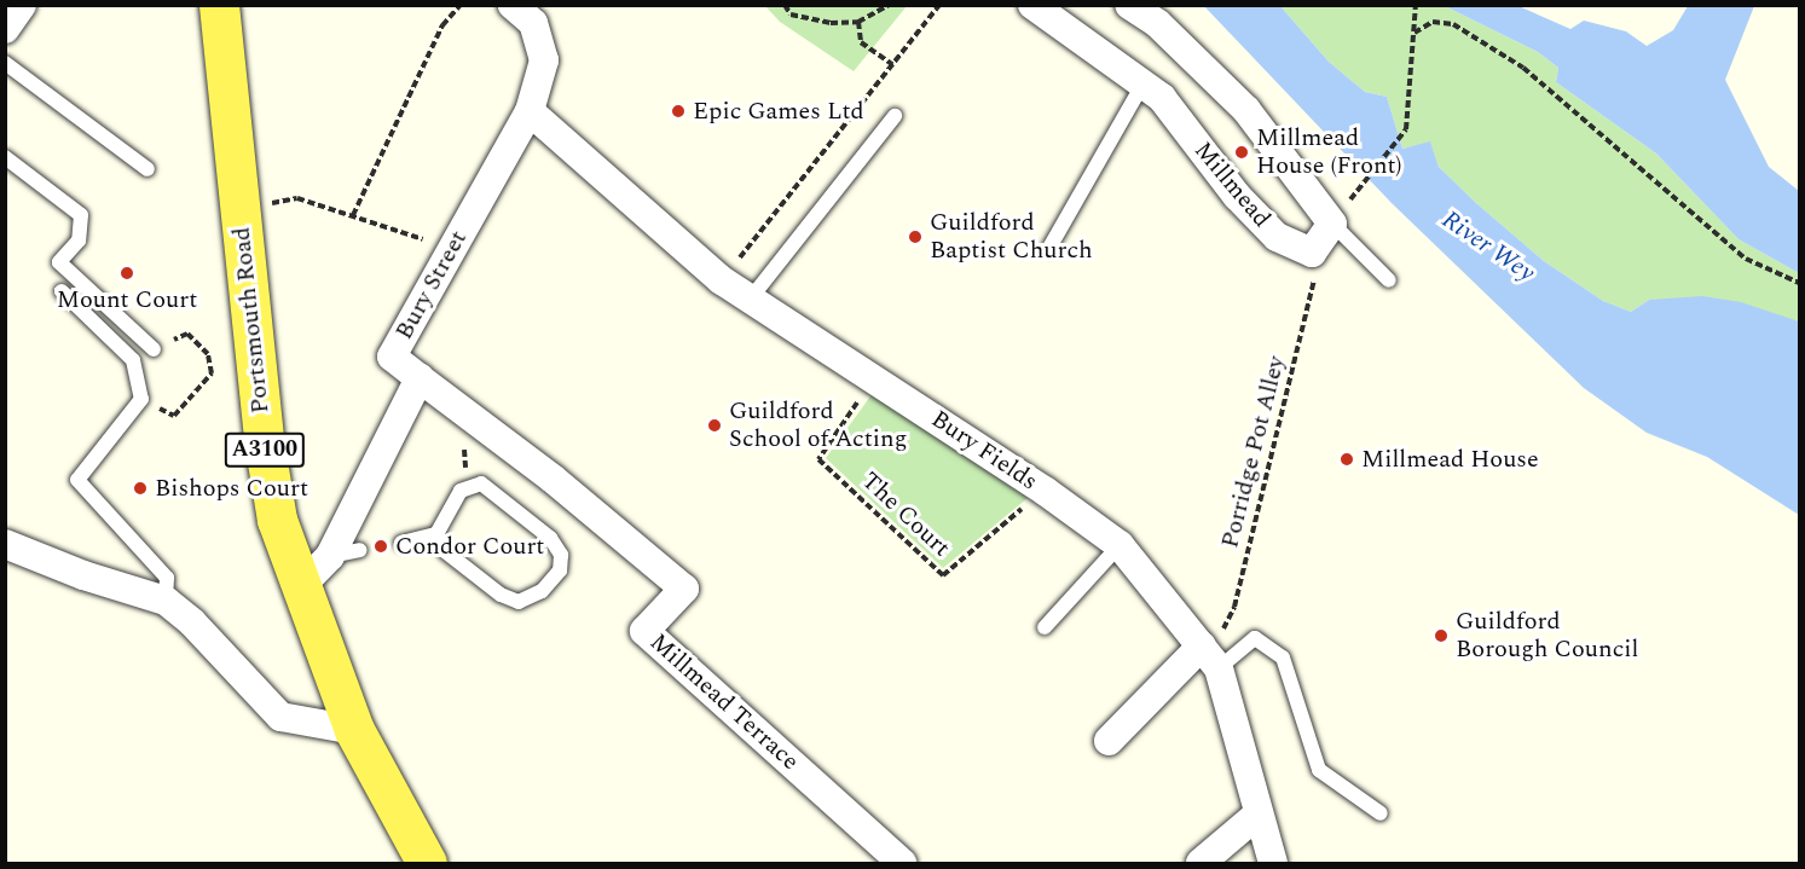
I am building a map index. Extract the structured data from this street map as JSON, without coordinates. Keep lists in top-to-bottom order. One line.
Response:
{"streets":{"main road":["Portsmouth Road","A3100"],"street":["Millmead","Bury Street","Bury Fields","Millmead Terrace"],"path":["Porridge Pot Alley","The Court"]},"crossings":[["Millmead","Porridge Pot Alley"],["Bury Street","Portsmouth Road"],["Bury Street","Bury Fields"],["Bury Street","Millmead Terrace"],["Bury Fields","Porridge Pot Alley"],["Bury Fields","The Court"]],"water":["River Wey"],"places":["Epic Games Ltd","Millmead House (Front)","Guildford Baptist Church","Mount Court","Guildford School of Acting","Millmead House","Bishops Court","Condor Court","Guildford Borough Council"]}
